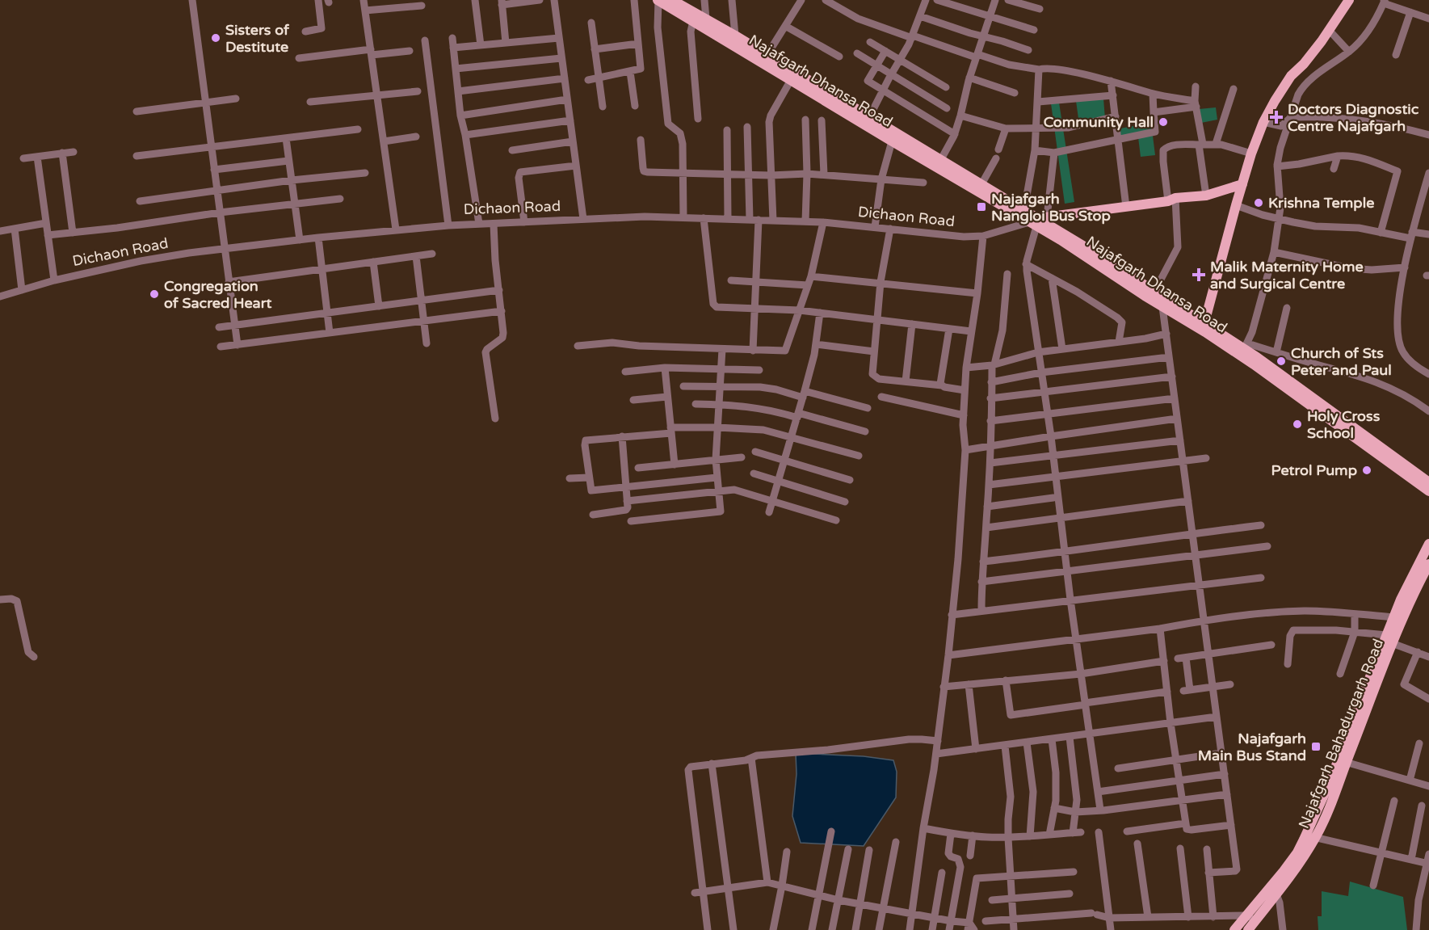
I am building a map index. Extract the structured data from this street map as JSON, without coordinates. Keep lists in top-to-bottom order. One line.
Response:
{"streets":{"main road":["Najafgarh Dhansa Road","Dichaon Road","Najafgarh Bahadurgarh Road"]},"crossings":[["Najafgarh Dhansa Road","Dichaon Road"]],"places":{"other":["Sisters of Destitute","Community Hall","Krishna Temple","Congregation of Sacred Heart","Church of Sts Peter and Paul","Holy Cross School","Petrol Pump"],"health":["Doctors Diagnostic Centre Najafgarh","Malik Maternity Home and Surgical Centre"],"transit":["Najafgarh Nangloi Bus Stop","Najafgarh Main Bus Stand"]}}
